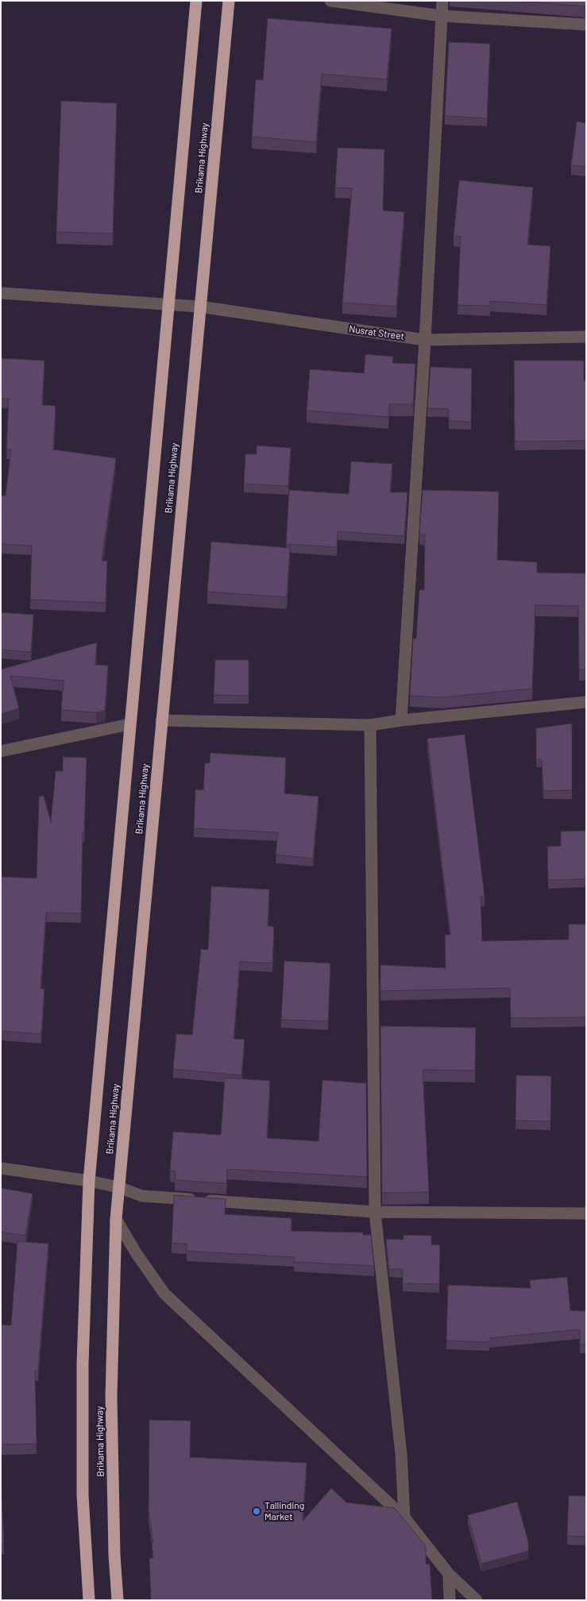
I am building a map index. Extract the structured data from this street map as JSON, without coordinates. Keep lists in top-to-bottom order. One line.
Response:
{"streets":{"highway":["Brikama Highway"],"street":["Nusrat Street"]},"crossings":[["Brikama Highway","Nusrat Street"]],"places":["Tallinding Market"]}
